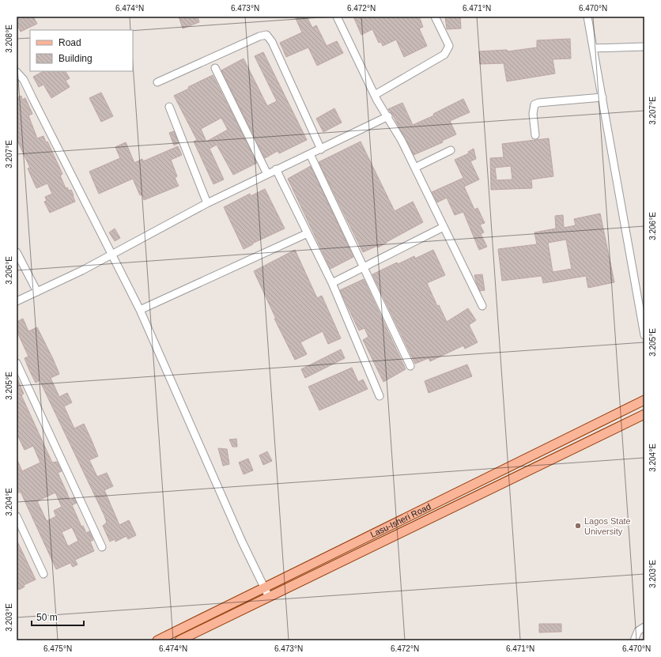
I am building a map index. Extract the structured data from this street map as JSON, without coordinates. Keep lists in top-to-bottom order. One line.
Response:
{"streets":{"main road":["Lasu-Isheri Road"]},"places":["Lagos State University"],"legend":["Road","Building"],"scale_bar":"50 m","coordinates":["6.474°N","6.473°N","6.472°N","6.471°N","6.470°N","3.208°E","3.207°E","3.206°E","3.205°E","3.204°E","3.203°E","6.475°N"]}
